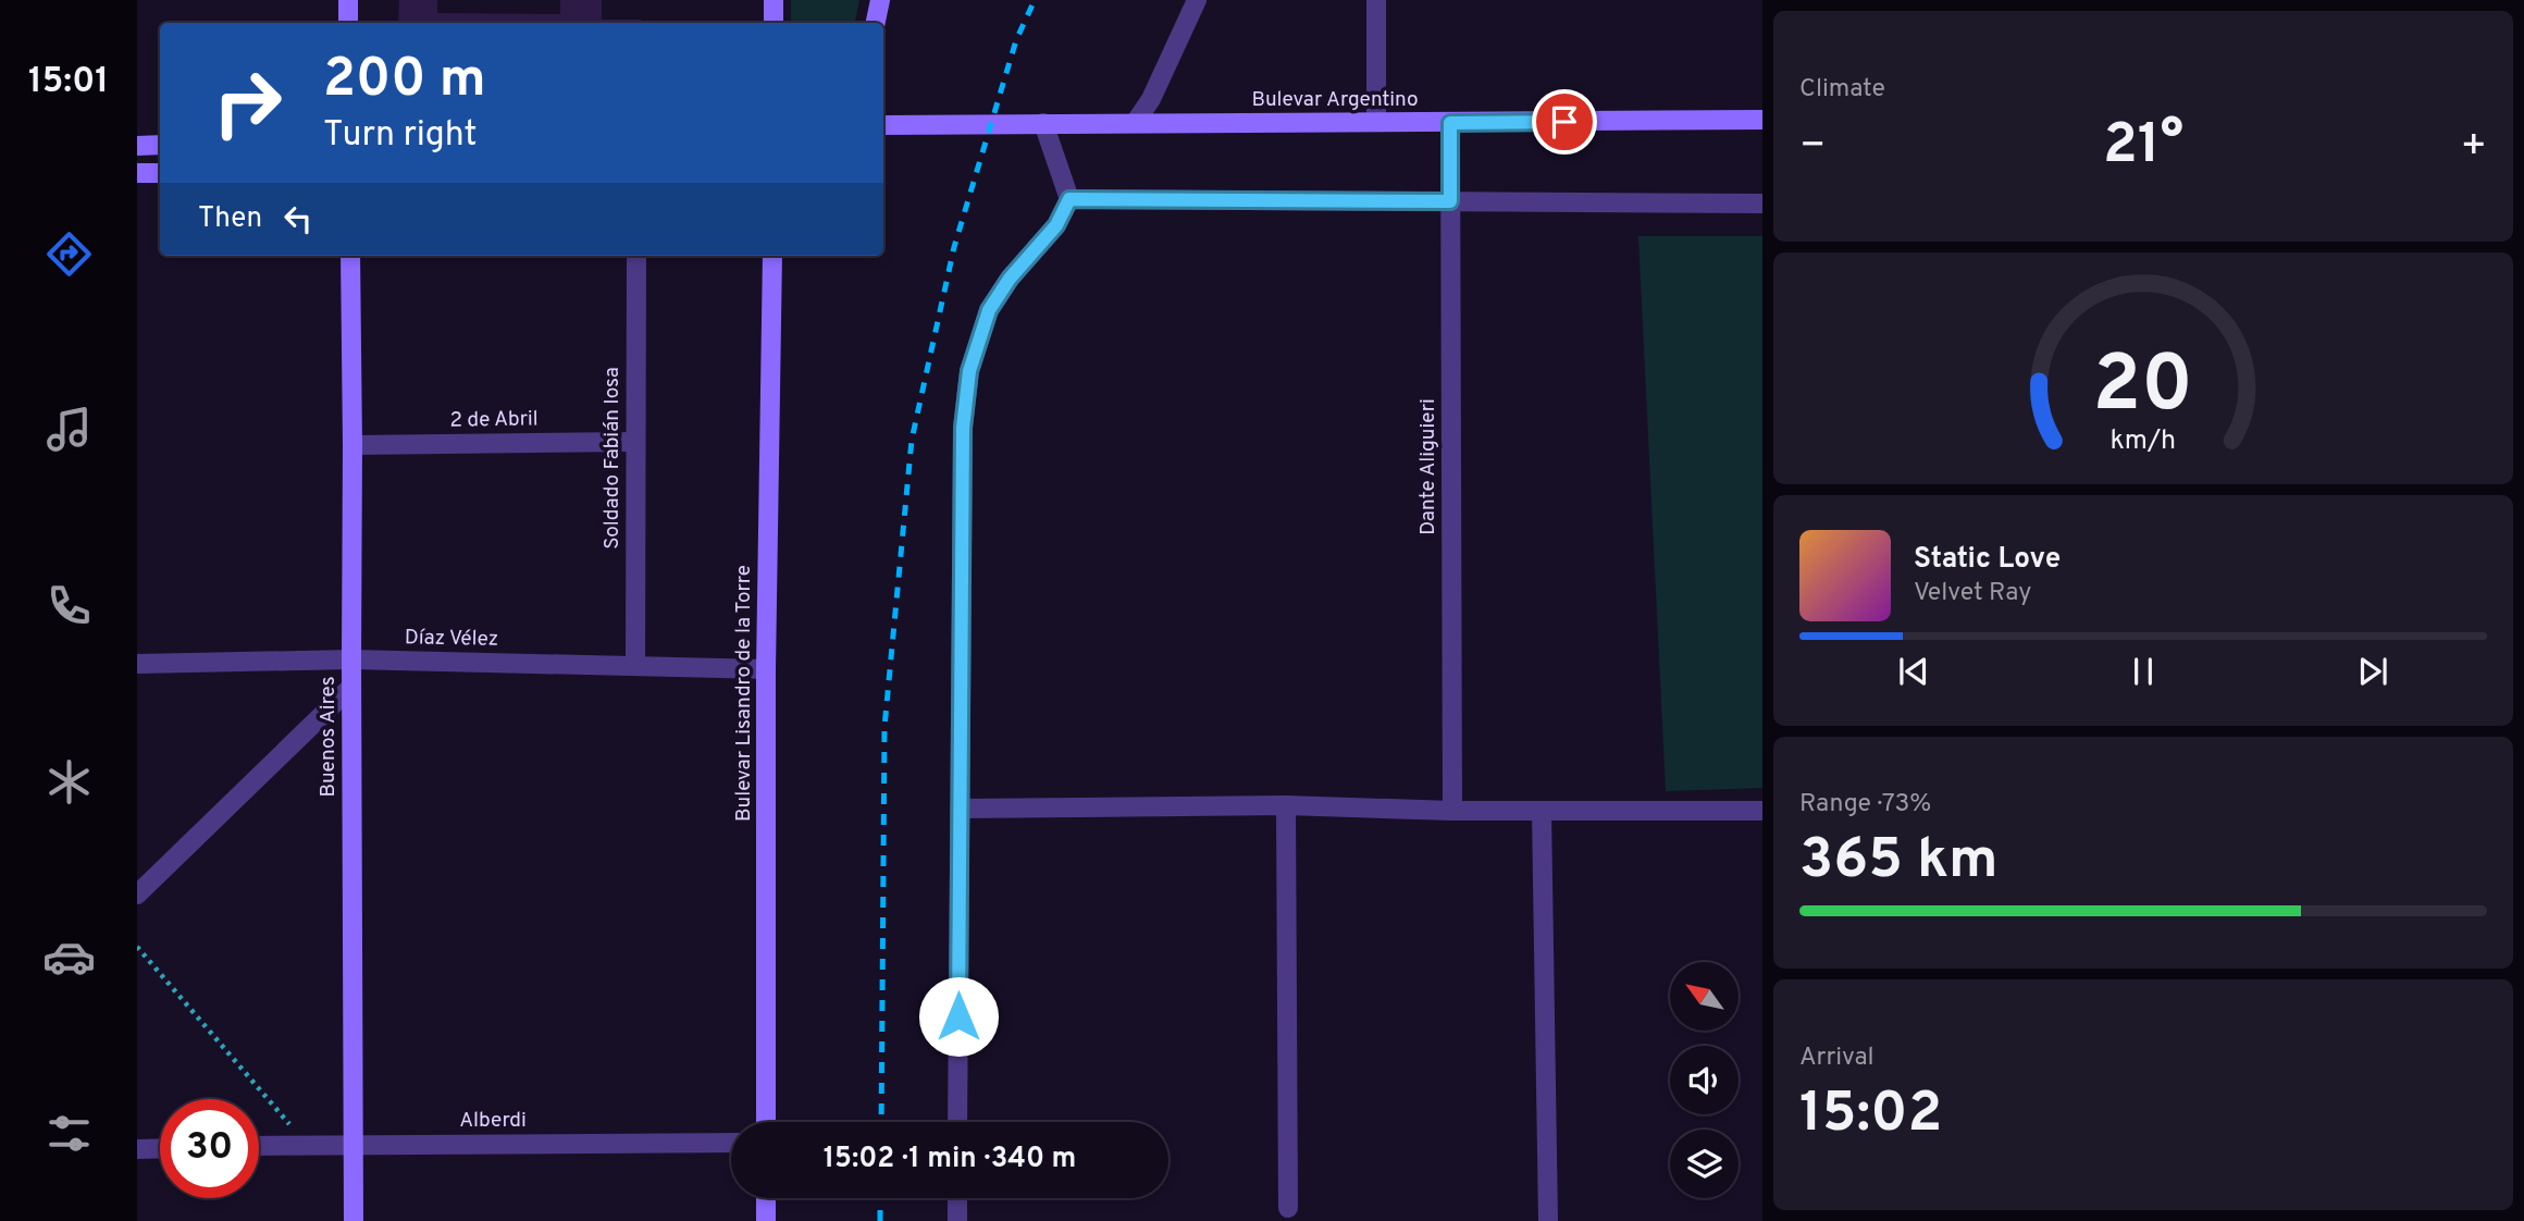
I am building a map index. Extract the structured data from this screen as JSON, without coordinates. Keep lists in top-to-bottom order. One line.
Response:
{"streets":{"main road":["Bulevar Argentino","Bulevar Lisandro de la Torre","Buenos Aires"],"street":["2 de Abril","Soldado Fabián Iosa","Dante Aliguieri","Díaz Vélez","Alberdi"]},"crossings":[["Bulevar Argentino","Dante Aliguieri"],["2 de Abril","Soldado Fabián Iosa"],["2 de Abril","Buenos Aires"],["Soldado Fabián Iosa","Díaz Vélez"],["Díaz Vélez","Bulevar Lisandro de la Torre"],["Díaz Vélez","Buenos Aires"],["Buenos Aires","Alberdi"]],"north":"top left","page":{"tabs":"15:01","tile":["Climate",["Range · 73%","365 km"],["Arrival","15:02"]],"turn":["200 m","Turn right"],"heat":["−","21°","+"],"then":"Then","song":["Static Love","Velvet Ray"],"limit":"30","trip":"15:02 · 1 min · 340 m","gauge":["20","km/h"]}}
